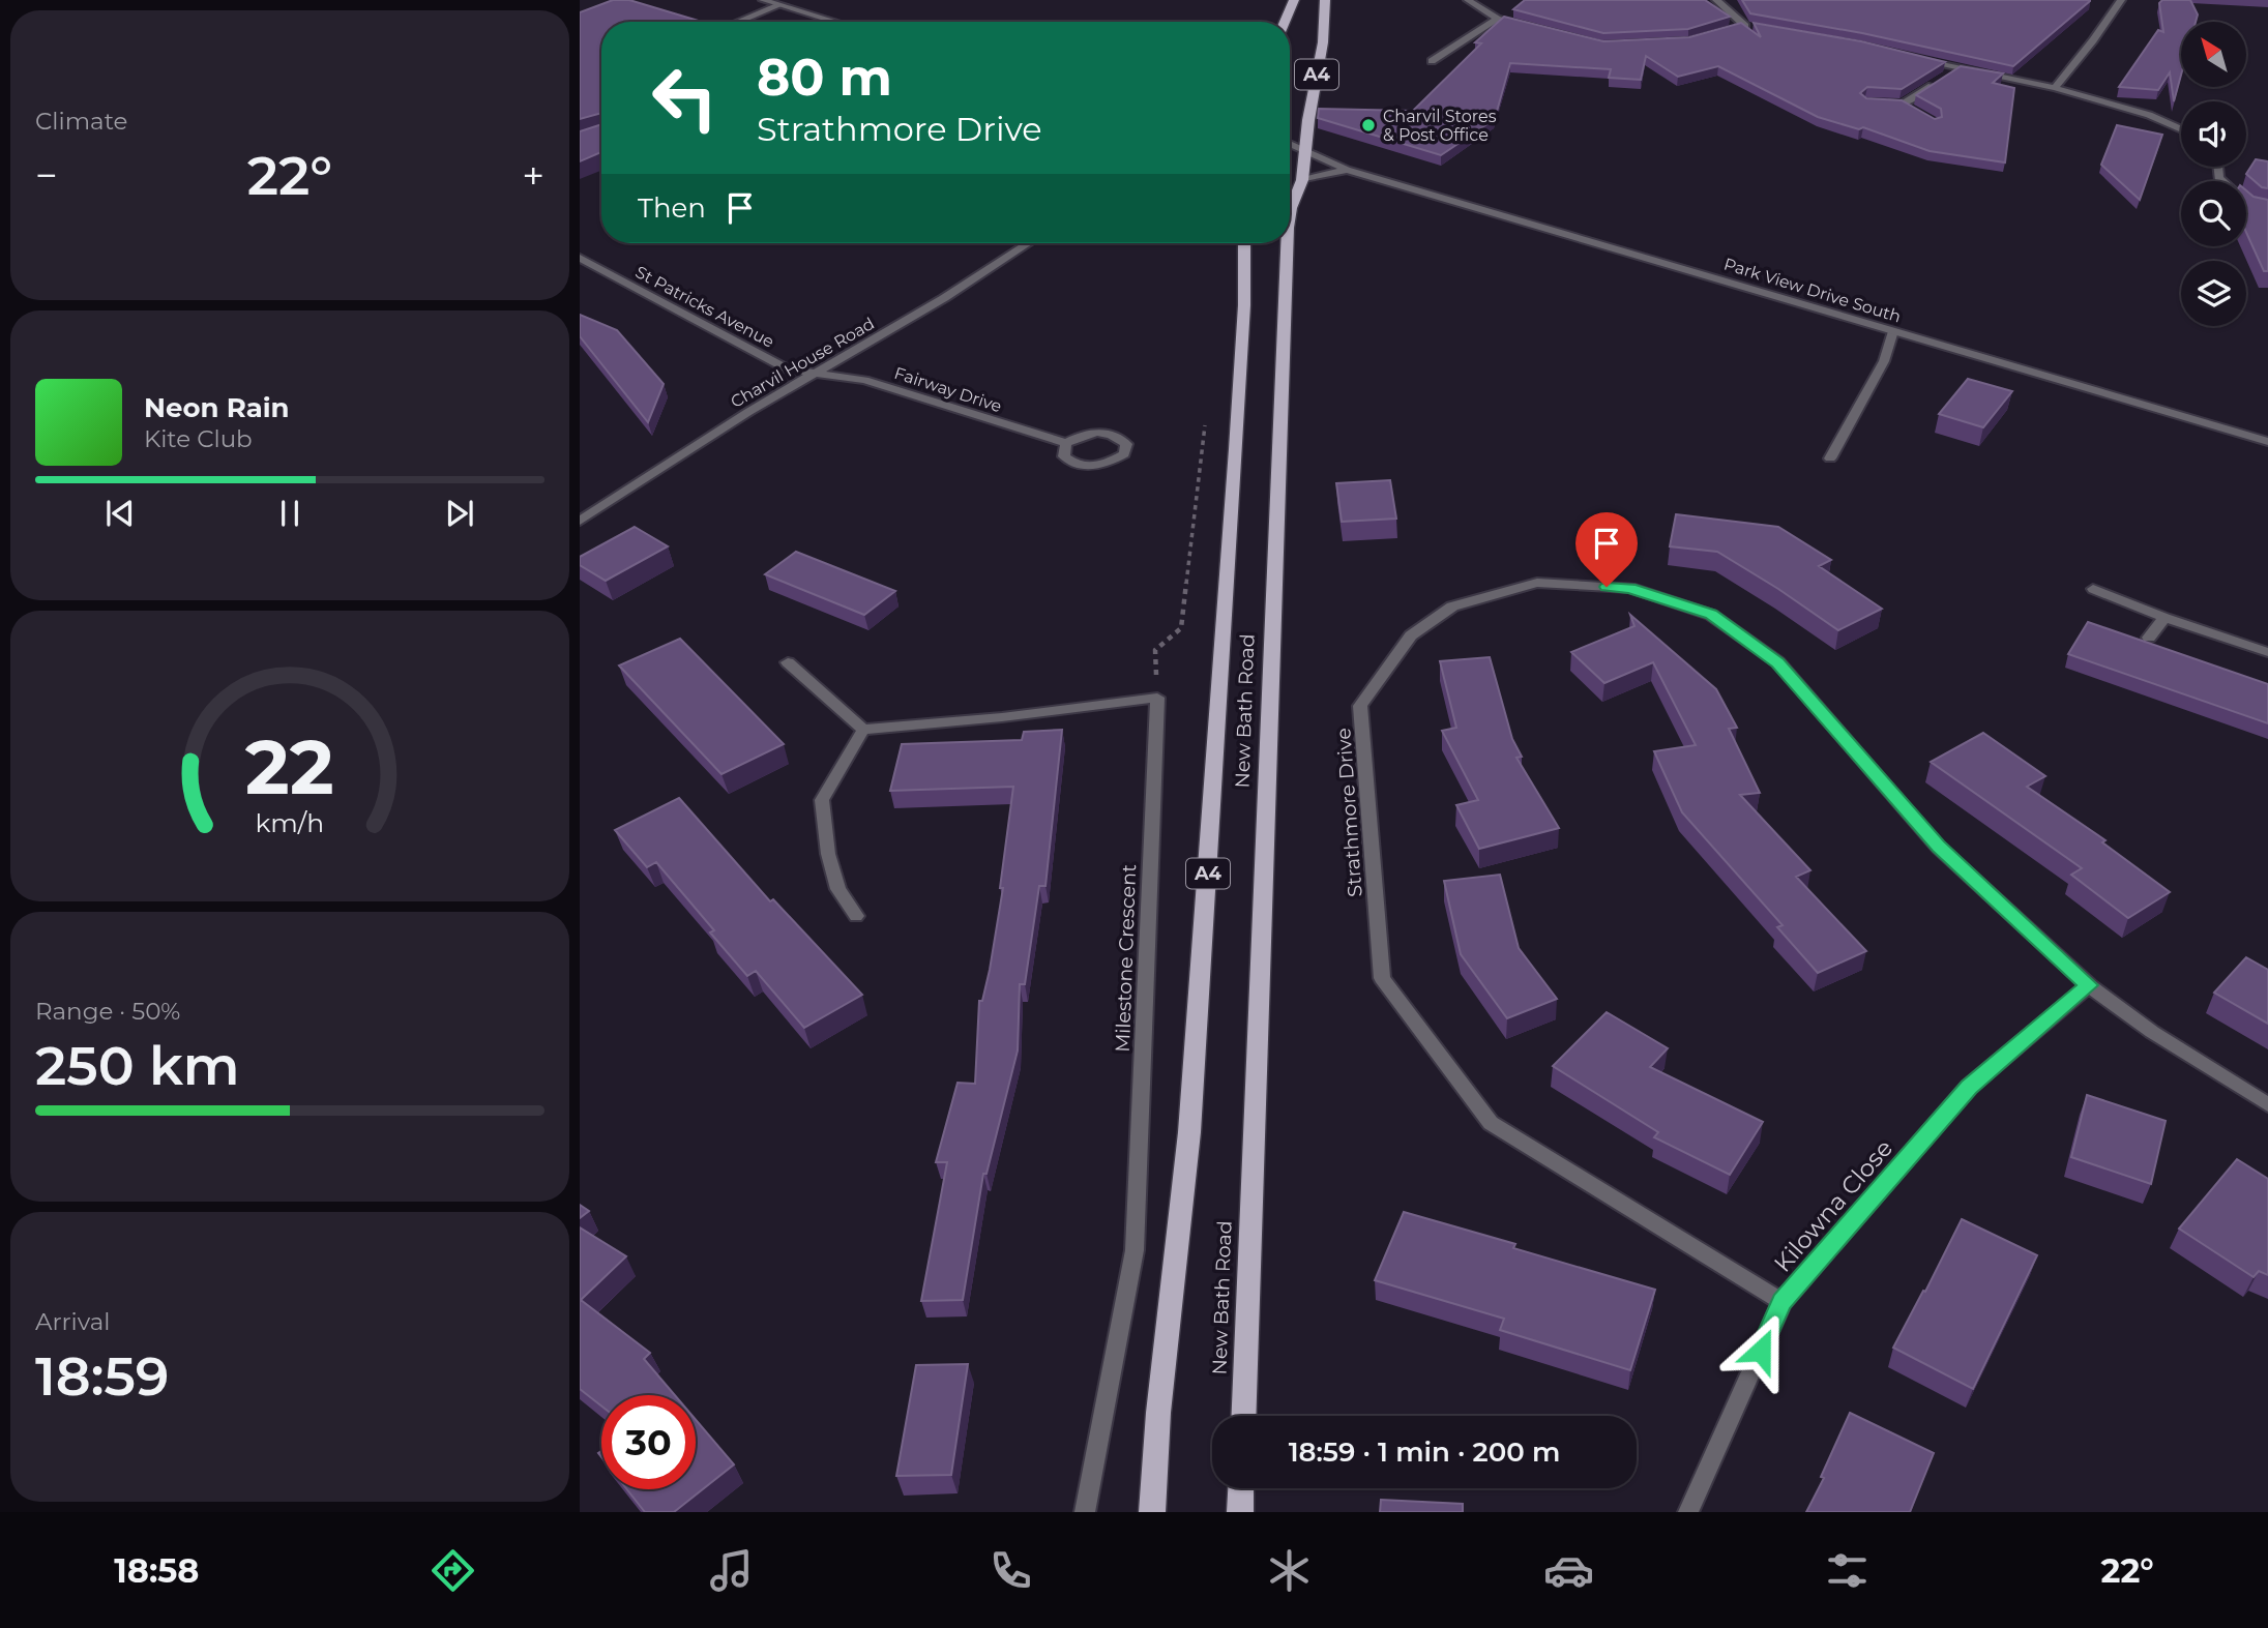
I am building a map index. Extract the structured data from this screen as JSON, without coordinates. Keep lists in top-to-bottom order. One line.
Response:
{"streets":{"main road":["A4","New Bath Road"],"street":["Park View Drive South","St Patricks Avenue","Charvil House Road","Fairway Drive","Strathmore Drive","Milestone Crescent","Kilowna Close"]},"crossings":[["Park View Drive South","New Bath Road"],["St Patricks Avenue","Charvil House Road"],["St Patricks Avenue","Fairway Drive"],["Charvil House Road","Fairway Drive"],["Strathmore Drive","Kilowna Close"]],"places":["Charvil Stores & Post Office"],"north":"top left","page":{"tile":["Climate",["Range · 50%","250 km"],["Arrival","18:59"]],"turn":["80 m","Strathmore Drive"],"heat":["−","22°","+"],"then":"Then","song":["Neon Rain","Kite Club"],"limit":"30","trip":"18:59 · 1 min · 200 m","tabs":["18:58","22°"],"gauge":["22","km/h"]}}
